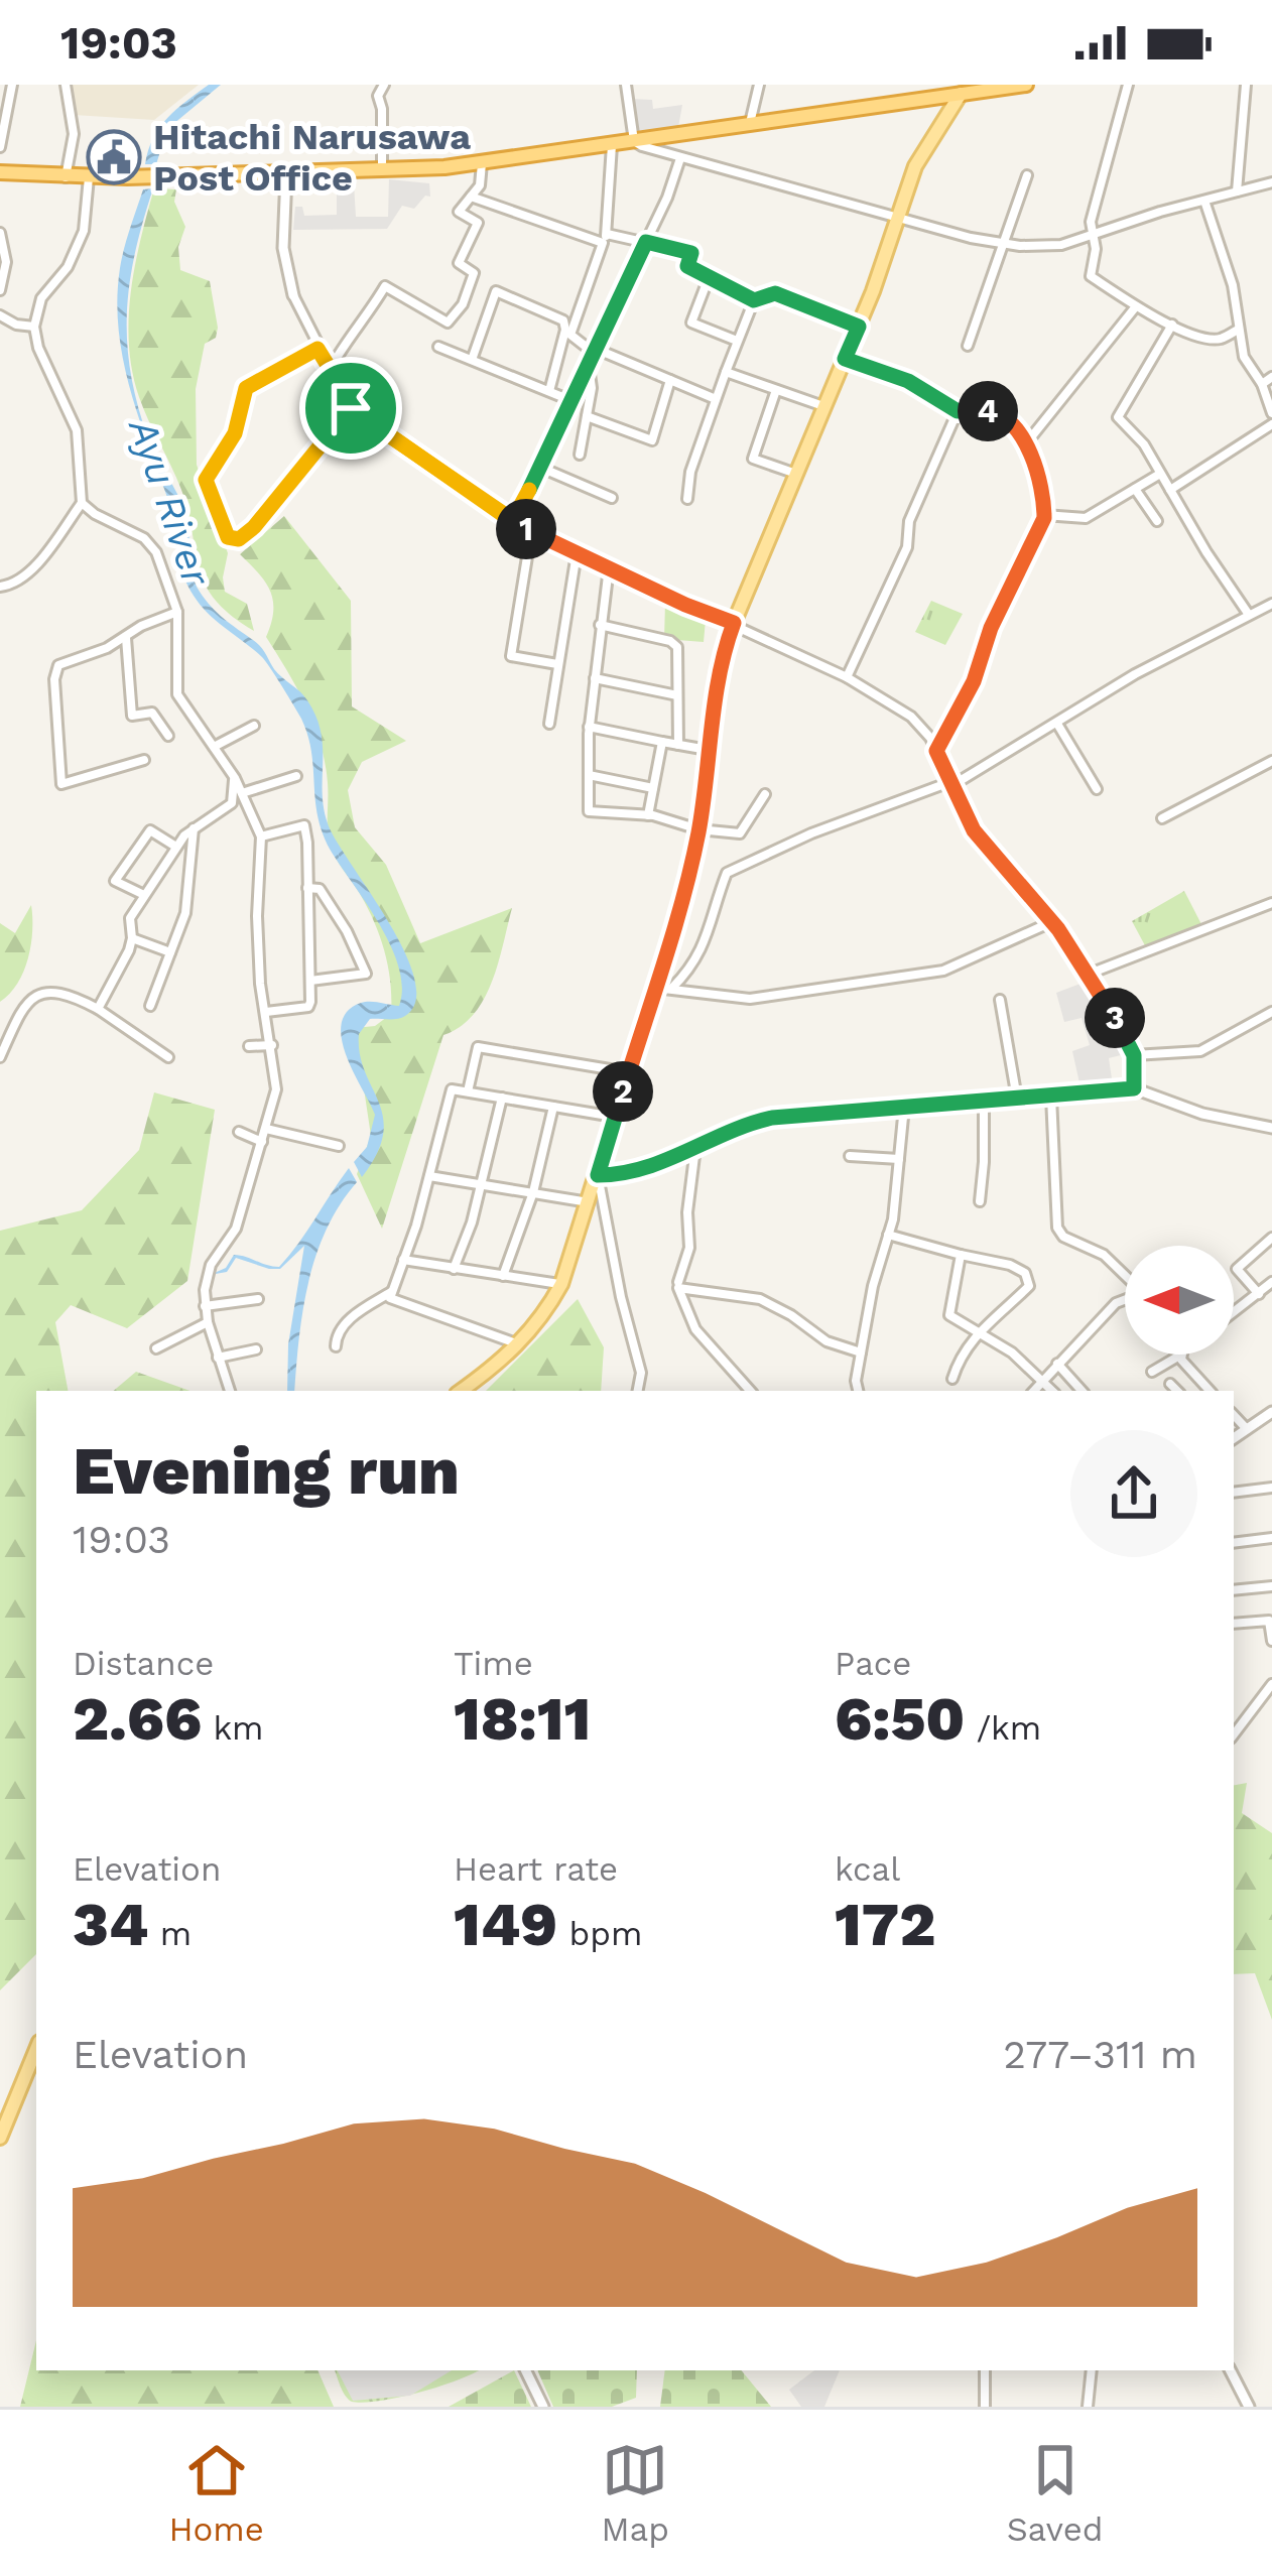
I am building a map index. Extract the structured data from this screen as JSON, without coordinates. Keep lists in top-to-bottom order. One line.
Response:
{"water":["Ayu River"],"places":{"public building":["Hitachi Narusawa Post Office"]},"north":"left","page":{"status":"19:03","pins":["4","1","3","2"],"heading":["Evening run","19:03"],"stats":[["Distance","2.66 km"],["Time","18:11"],["Pace","6:50 /km"],["Elevation","34 m"],["Heart rate","149 bpm"],["kcal","172"]],"chart":["Elevation","277–311 m"],"tabs":["Home","Map","Saved"]}}
